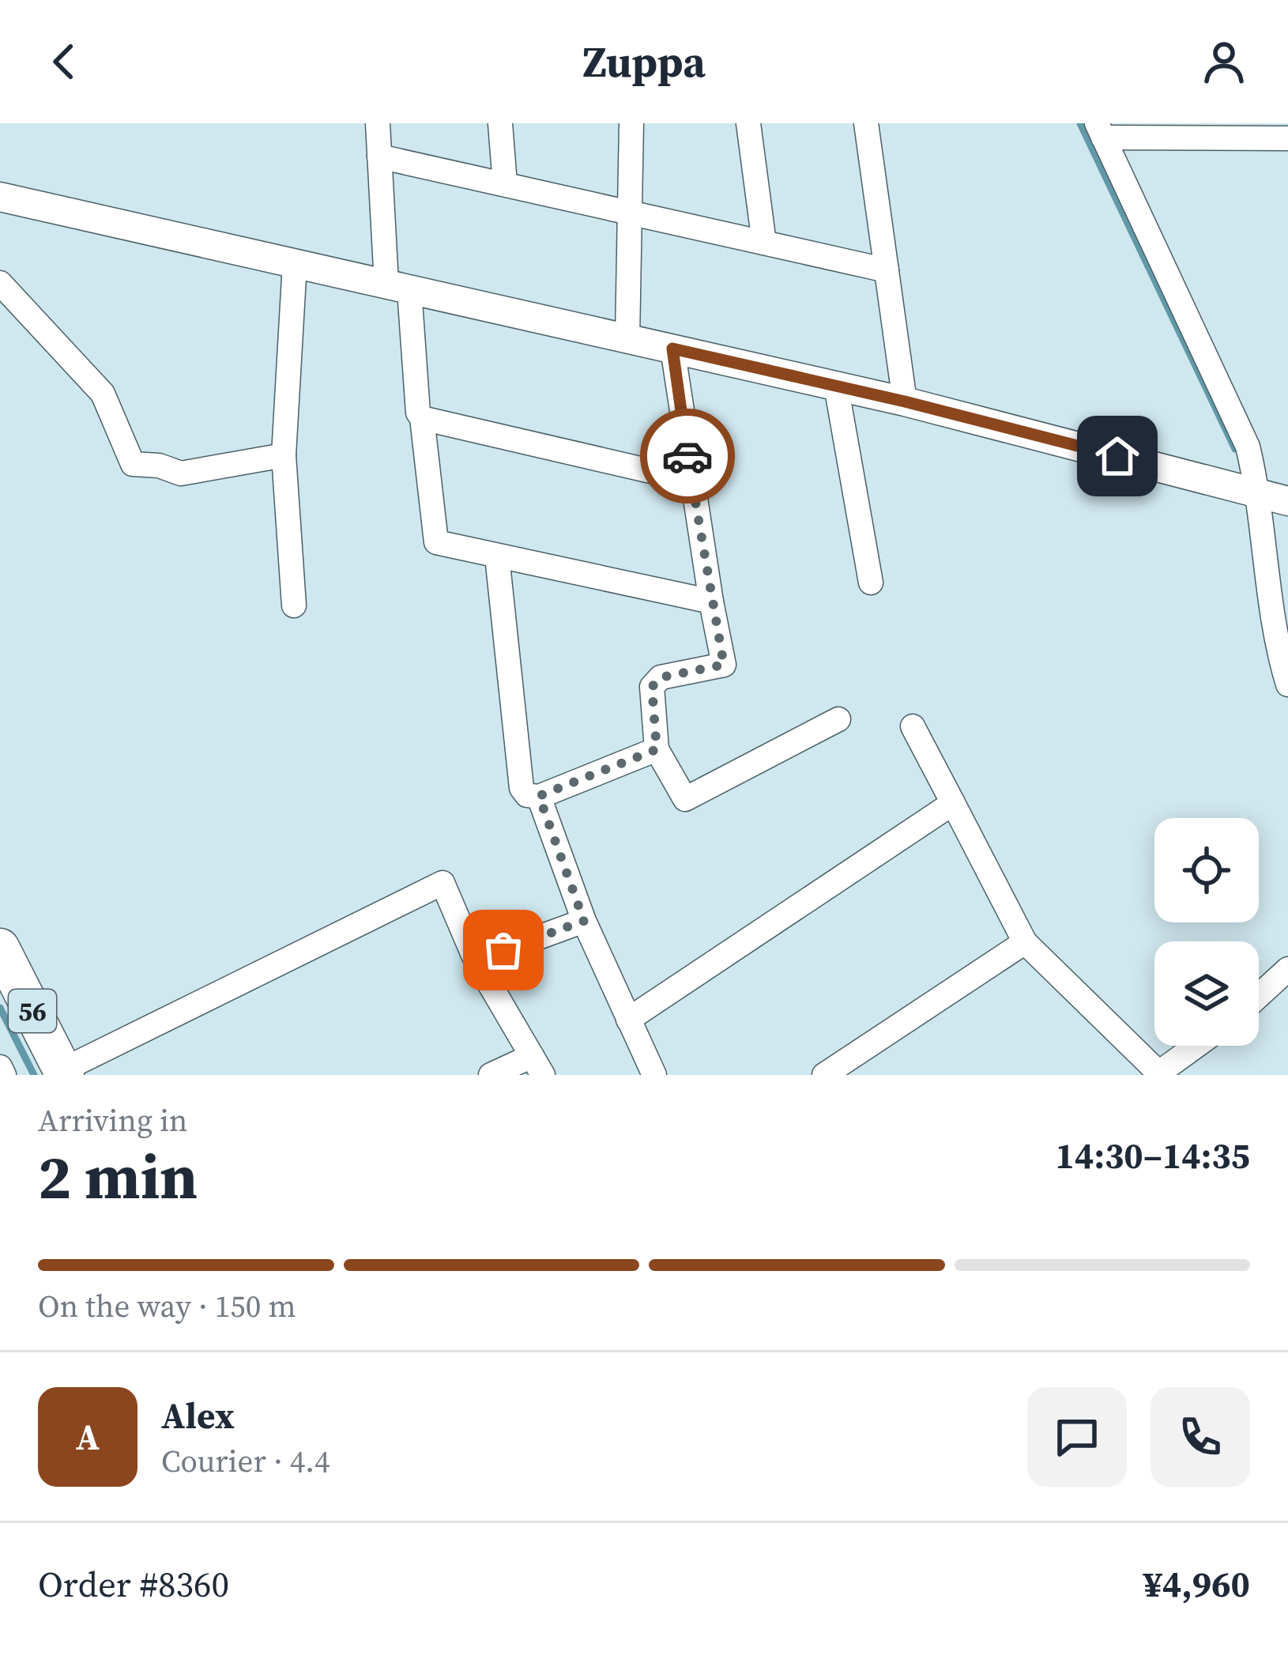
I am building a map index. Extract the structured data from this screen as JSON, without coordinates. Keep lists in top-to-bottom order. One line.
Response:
{"streets":{"main road":["56"]},"page":{"header":"Zuppa","heading":["2 min","Arriving in","14:30–14:35"],"panel":["Alex","Courier · 4.4","Order #8360","¥4,960"],"bar":"On the way · 150 m","round":"A"}}
